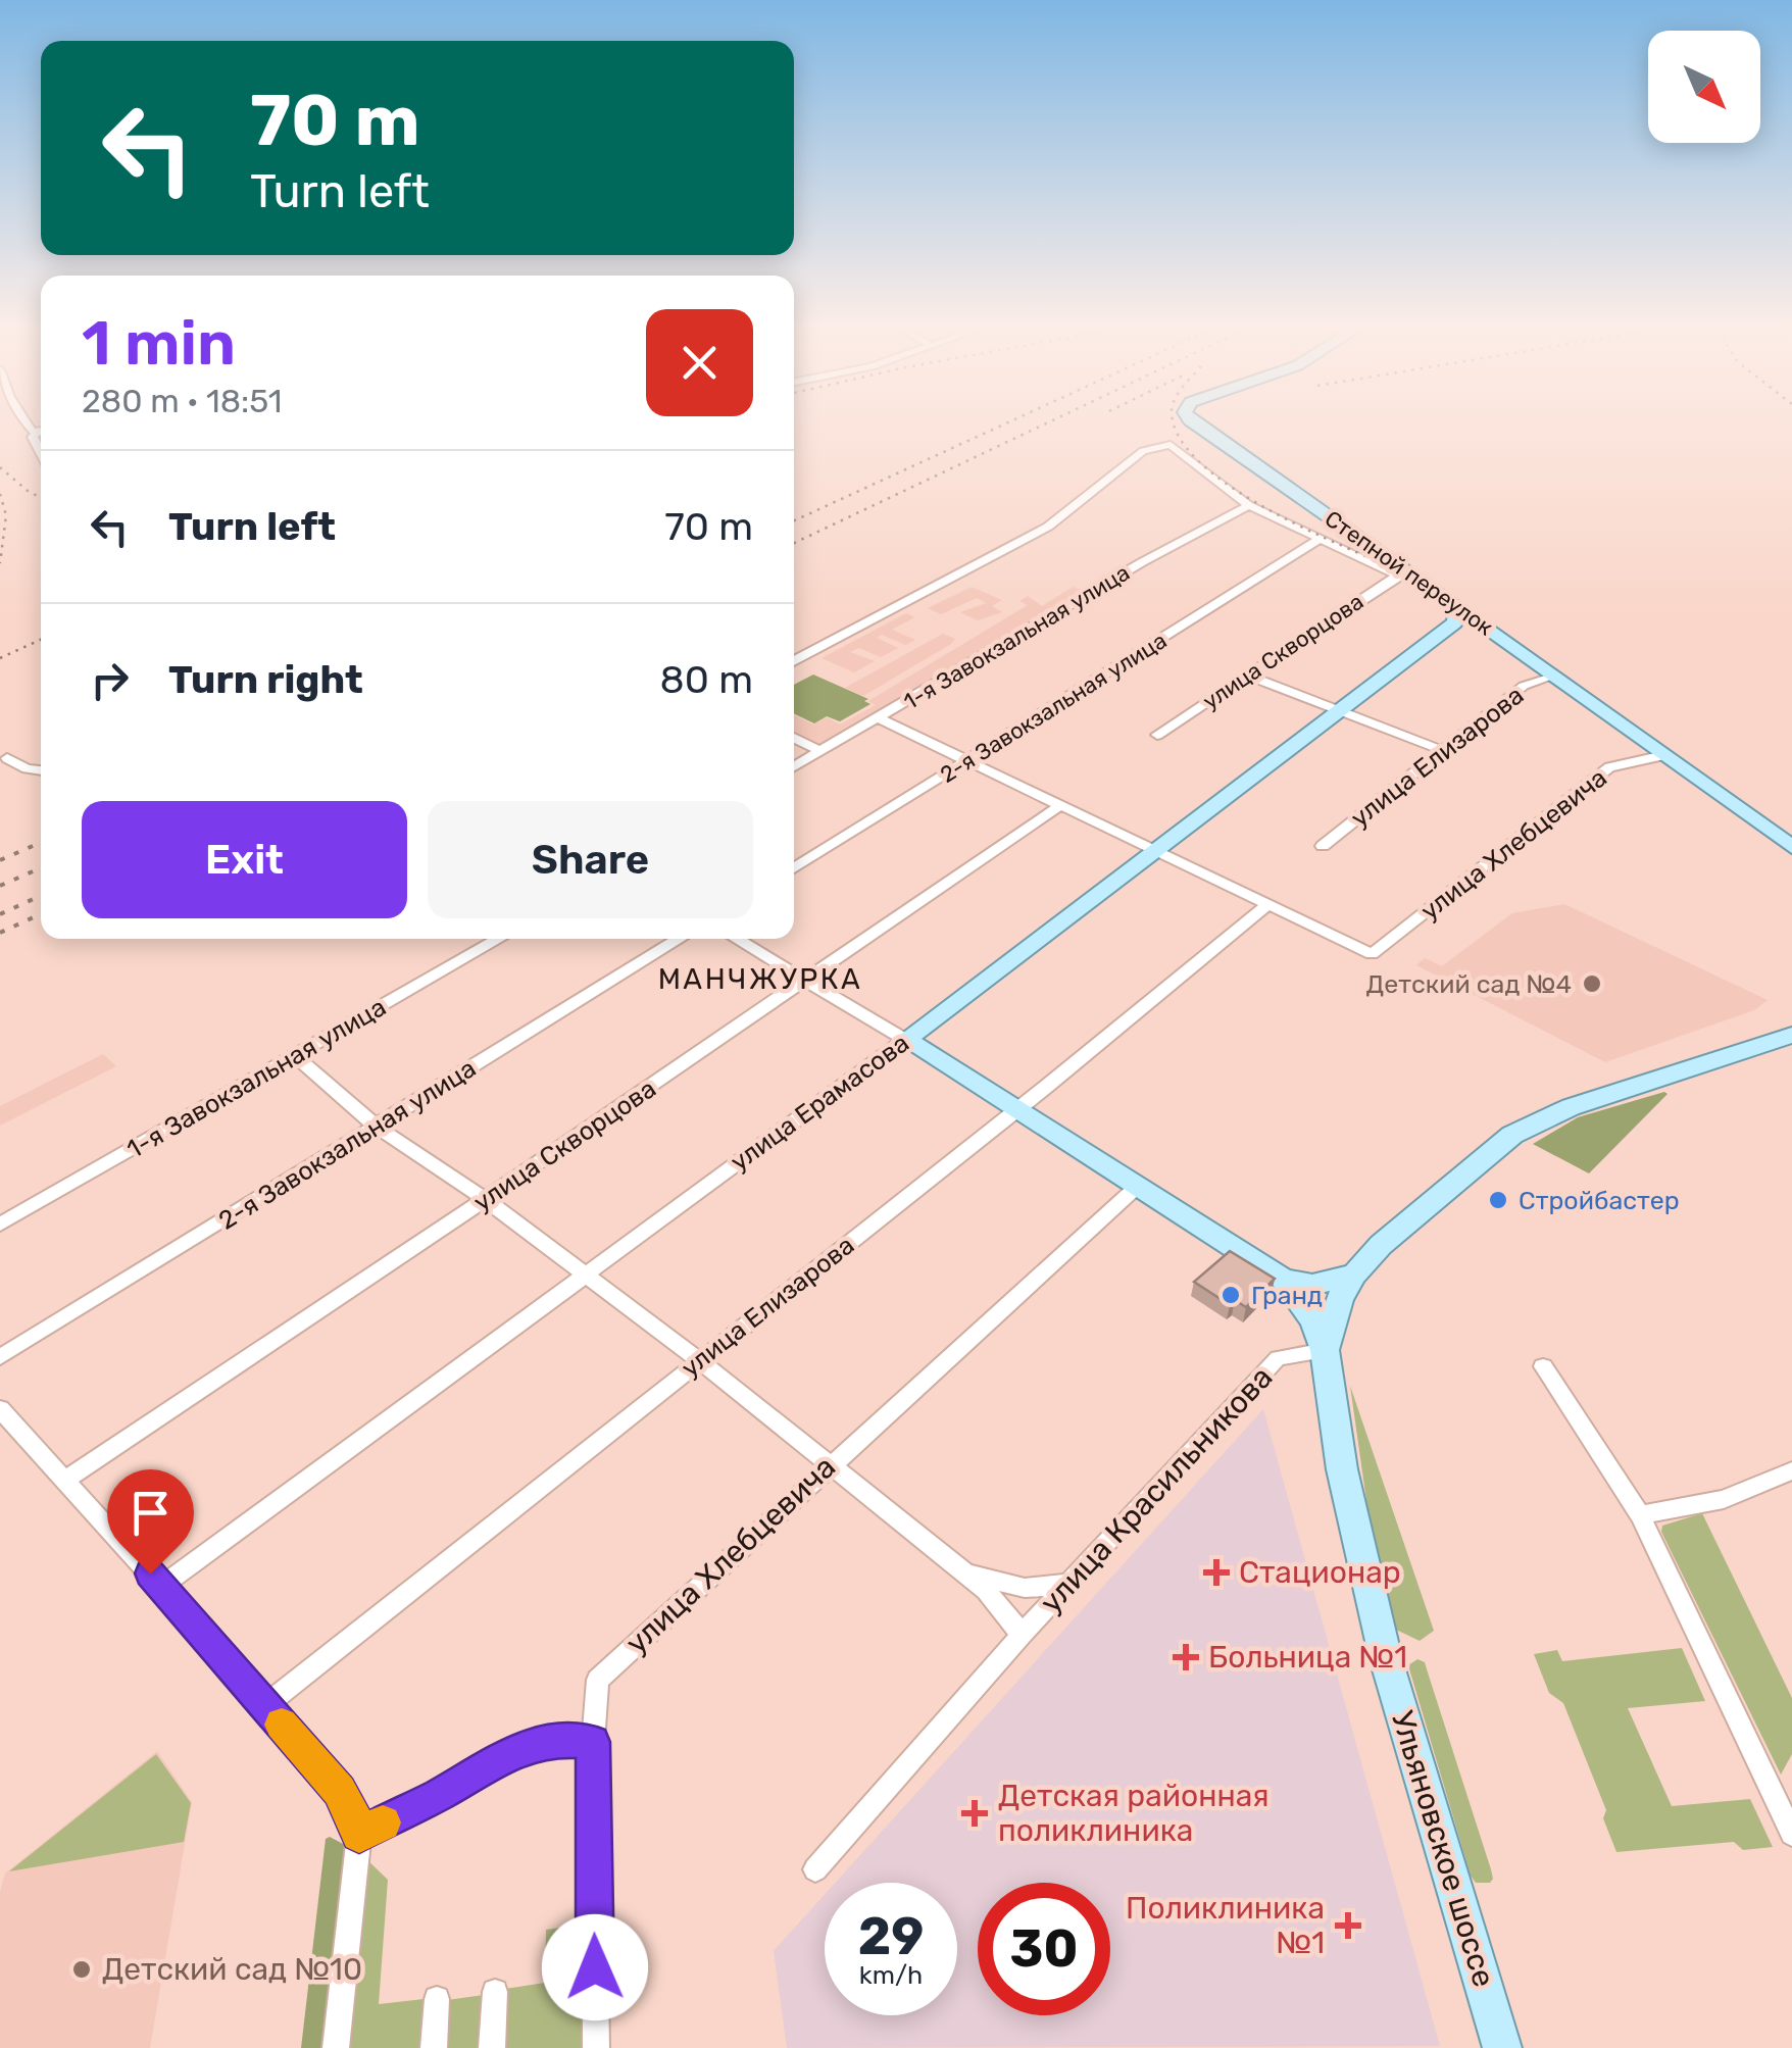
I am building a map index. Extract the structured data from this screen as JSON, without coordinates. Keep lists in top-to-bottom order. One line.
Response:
{"streets":{"main road":["Степной переулок","улица Ерамасова","Ульяновское шоссе"],"street":["1-я Завокзальная улица","улица Скворцова","2-я Завокзальная улица","улица Елизарова","улица Хлебцевича","улица Красильникова"]},"crossings":[["Степной переулок","улица Скворцова"],["Степной переулок","улица Елизарова"],["Степной переулок","улица Хлебцевича"],["Степной переулок","улица Ерамасова"],["улица Елизарова","улица Хлебцевича"],["улица Красильникова","Ульяновское шоссе"]],"districts":["МАНЧЖУРКА"],"places":{"other":["Детский сад №4","Стройбастер","Гранд","Детский сад №10"],"health":["Стационар","Больница №1","Детская районная поликлиника","Поликлиника №1"]},"north":"bottom right","page":{"turn":["70 m","Turn left"],"heading":["1 min","280 m · 18:51"],"list":[{"name":"Turn left","value":"70 m"},{"name":"Turn right","value":"80 m"}],"buttons":["Exit","Share"],"speed":"29 km/h","limit":"30"}}
